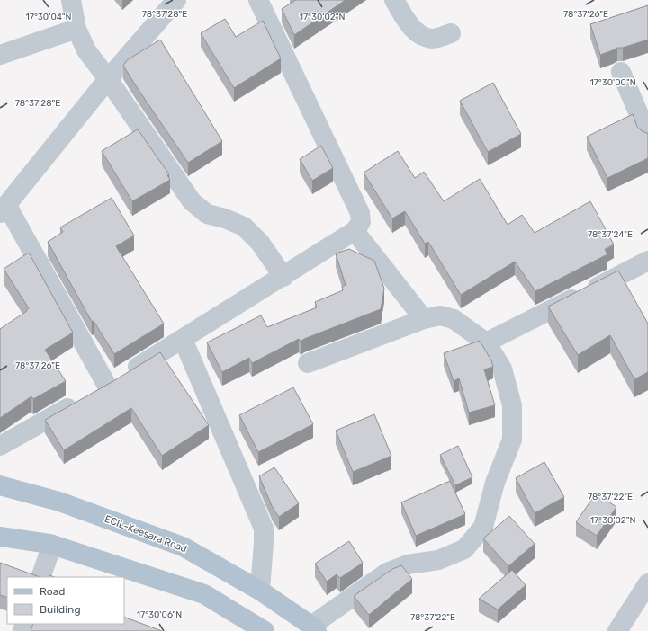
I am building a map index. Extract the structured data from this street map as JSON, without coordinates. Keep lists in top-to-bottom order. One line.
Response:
{"streets":{"main road":["ECIL-Keesara Road"]},"legend":["Road","Building"],"coordinates":["78°37'28\"E","78°37'26\"E","17°30'04\"N","17°30'02\"N","17°30'00\"N","78°37'24\"E","78°37'22\"E","17°30'06\"N"]}
